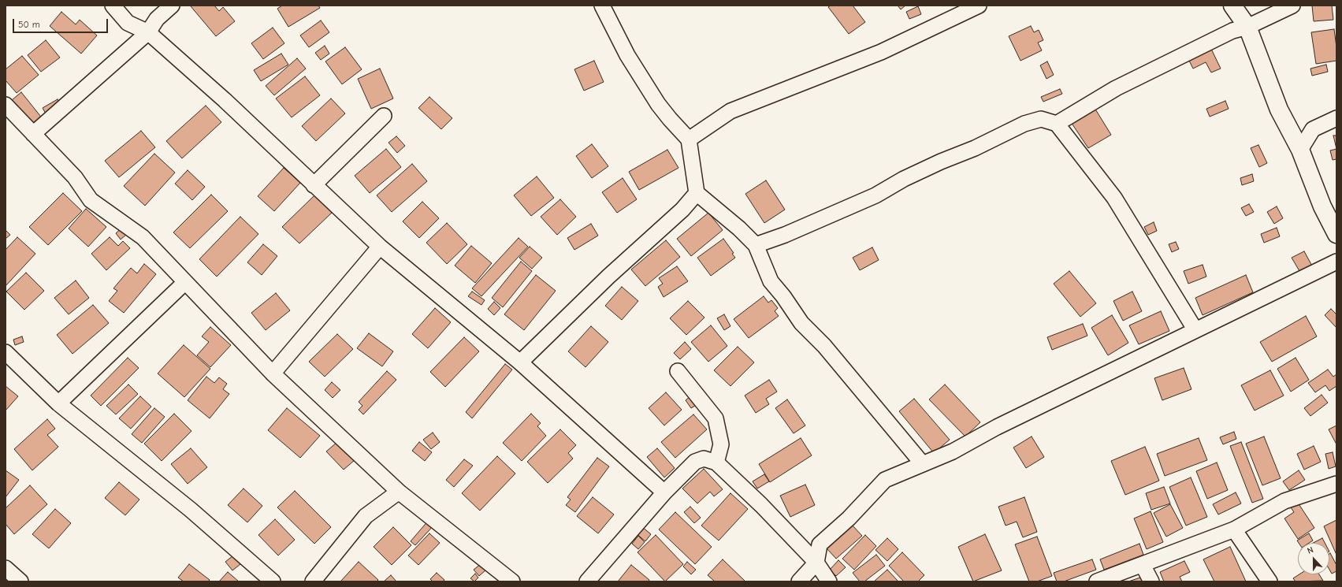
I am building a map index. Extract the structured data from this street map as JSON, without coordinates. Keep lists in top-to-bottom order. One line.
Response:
{"scale_bar":"50 m","north":"top"}
